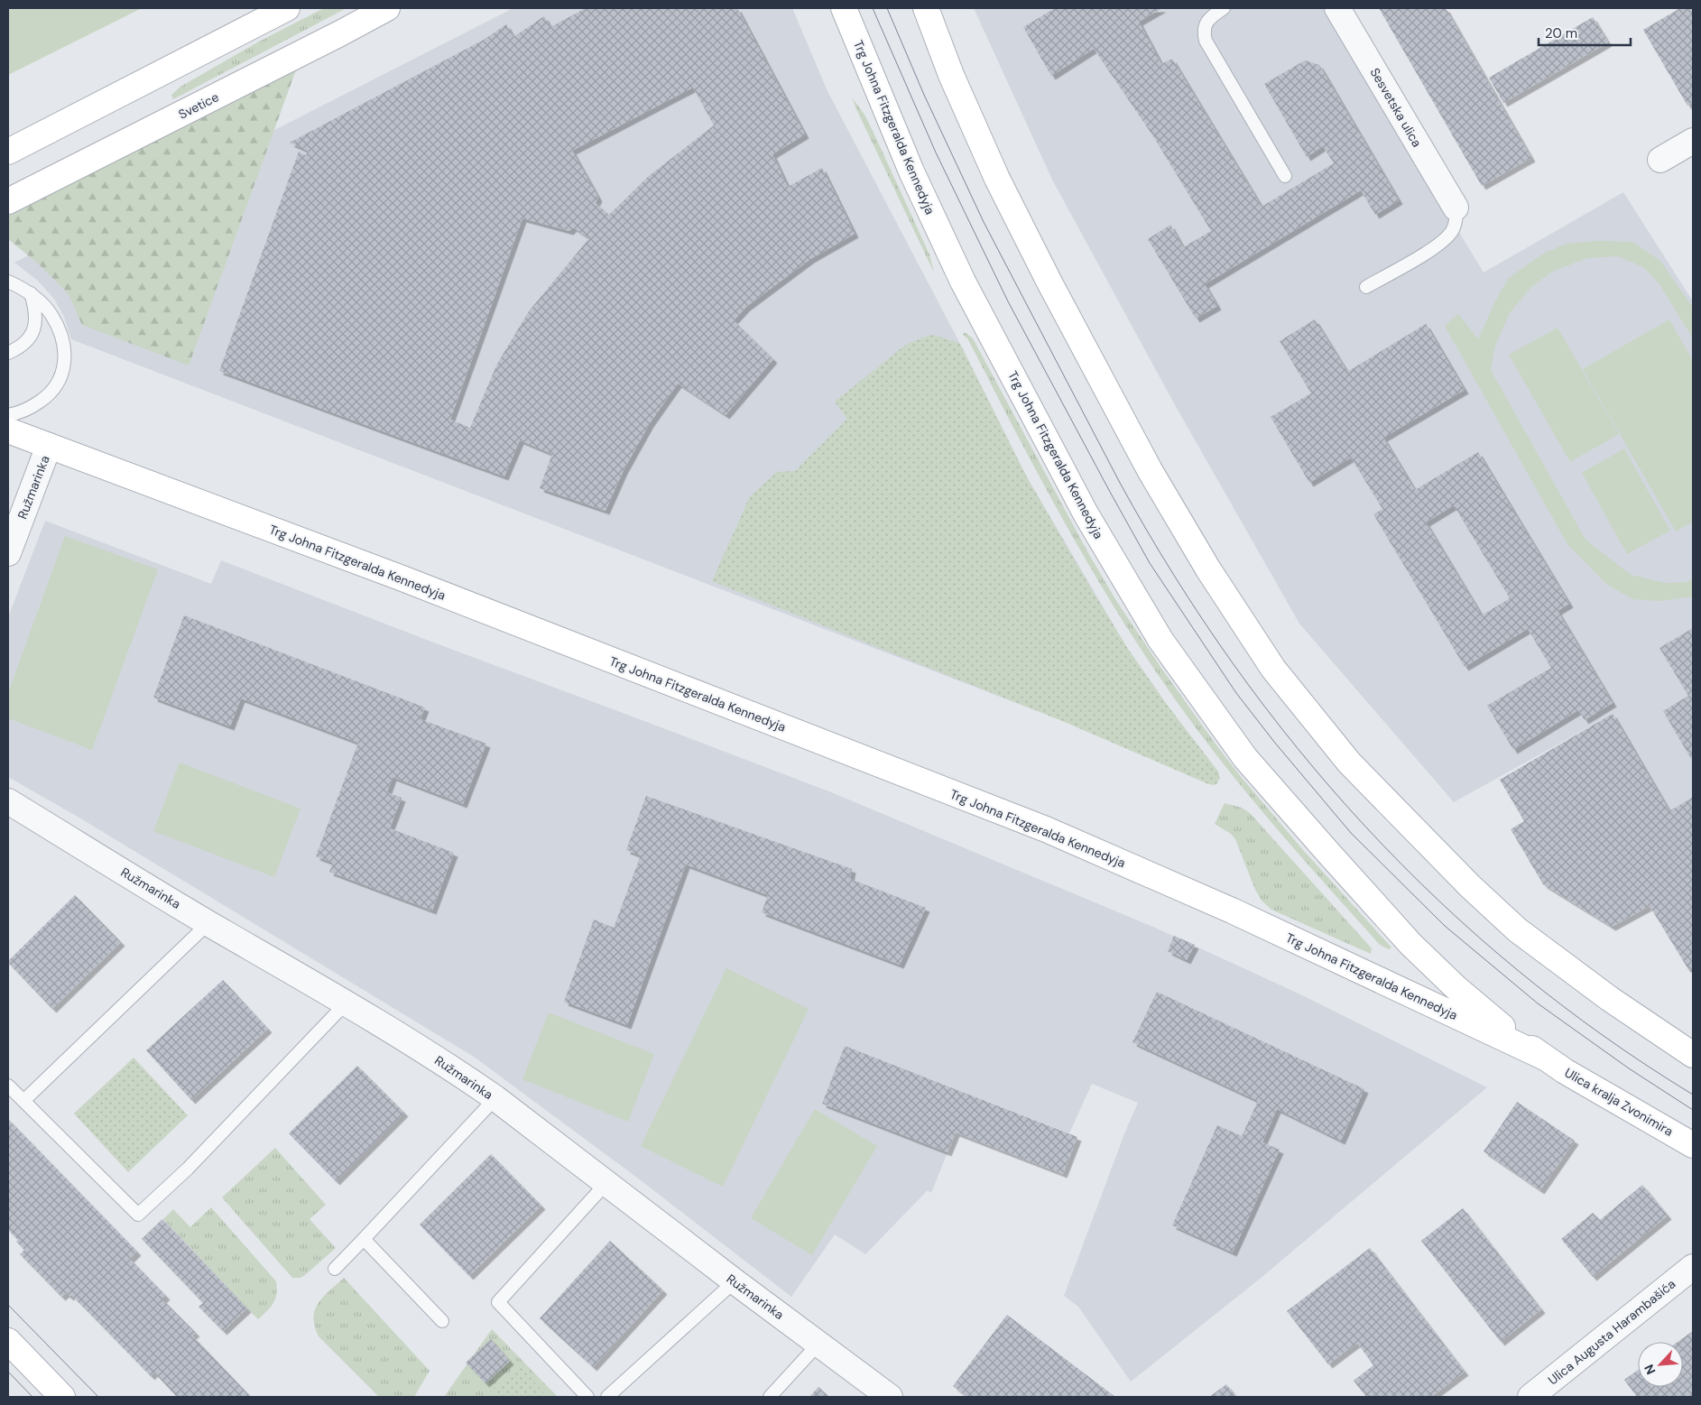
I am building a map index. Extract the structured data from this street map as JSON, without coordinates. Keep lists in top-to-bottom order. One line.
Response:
{"streets":{"main road":["Svetice","Trg Johna Fitzgeralda Kennedyja","Ulica kralja Zvonimira"],"street":["Sesvetska ulica","Ružmarinka","Ulica Augusta Harambašića"]},"crossings":[["Trg Johna Fitzgeralda Kennedyja","Ružmarinka"],["Trg Johna Fitzgeralda Kennedyja","Ulica kralja Zvonimira"]],"scale_bar":"20 m","north":"bottom left"}
